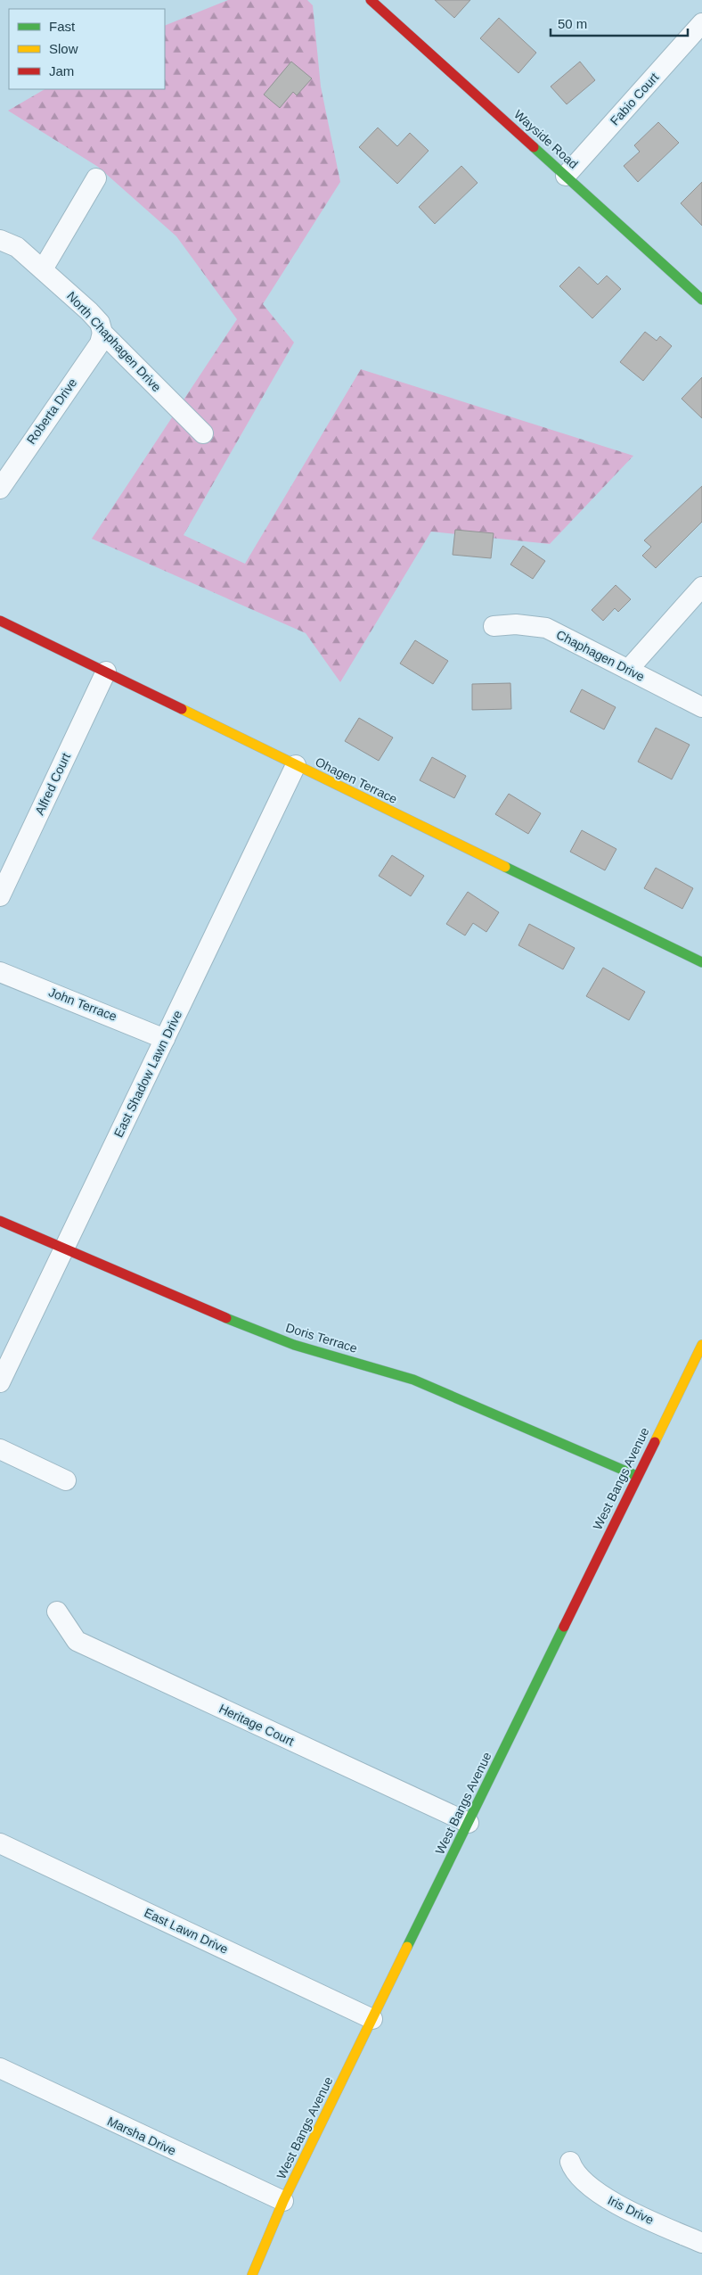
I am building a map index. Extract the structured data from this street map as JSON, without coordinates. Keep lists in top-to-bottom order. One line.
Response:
{"streets":{"street":["Fabio Court","Wayside Road","North Chaphagen Drive","Roberta Drive","Chaphagen Drive","Ohagen Terrace","Alfred Court","John Terrace","East Shadow Lawn Drive","Doris Terrace","West Bangs Avenue","Heritage Court","East Lawn Drive","Marsha Drive","Iris Drive"]},"crossings":[["Fabio Court","Wayside Road"],["North Chaphagen Drive","Roberta Drive"],["Ohagen Terrace","Alfred Court"],["Ohagen Terrace","East Shadow Lawn Drive"],["John Terrace","East Shadow Lawn Drive"],["East Shadow Lawn Drive","Doris Terrace"],["Doris Terrace","West Bangs Avenue"],["West Bangs Avenue","Heritage Court"],["West Bangs Avenue","East Lawn Drive"],["West Bangs Avenue","Marsha Drive"]],"legend":["Fast","Slow","Jam"],"scale_bar":"50 m"}
